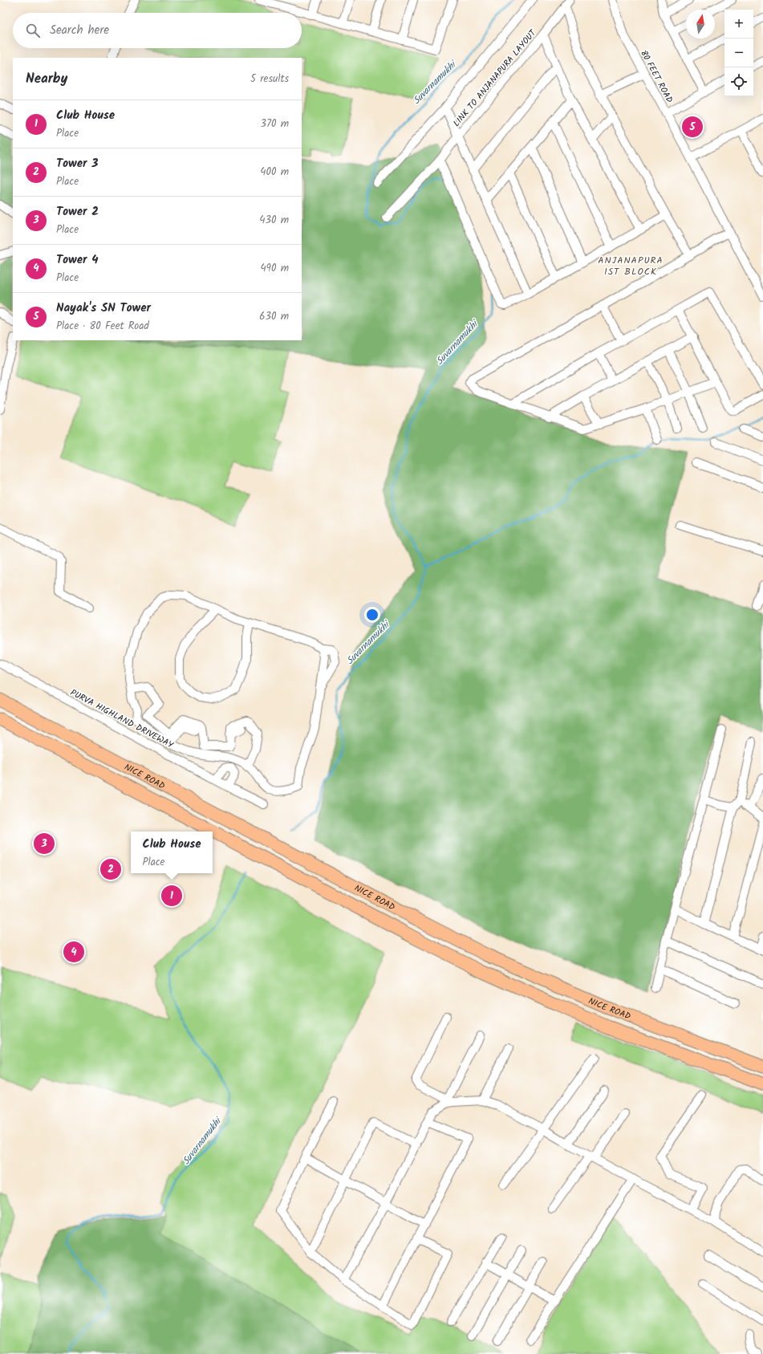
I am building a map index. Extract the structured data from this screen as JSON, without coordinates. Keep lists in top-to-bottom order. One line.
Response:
{"streets":{"highway":["NICE ROAD"],"street":["80 FEET ROAD","LINK TO ANJANAPURA LAYOUT","PURVA HIGHLAND DRIVEWAY"]},"districts":["ANJANAPURA 1ST BLOCK"],"water":["Suvarnamukhi"],"north":"top","page":{"map_buttons":["+","−"],"search":"Search here","heading":["Nearby","5 results"],"list":[{"mark":"1","name":"Club House","note":"Place","value":"370 m"},{"mark":"2","name":"Tower 3","note":"Place","value":"400 m"},{"mark":"3","name":"Tower 2","note":"Place","value":"430 m"},{"mark":"4","name":"Tower 4","note":"Place","value":"490 m"},{"mark":"5","name":"Nayak's SN Tower","note":"Place · 80 Feet Road","value":"630 m"}],"pins":["5","3","2","1","4"],"popup":["Club House","Place"]}}
